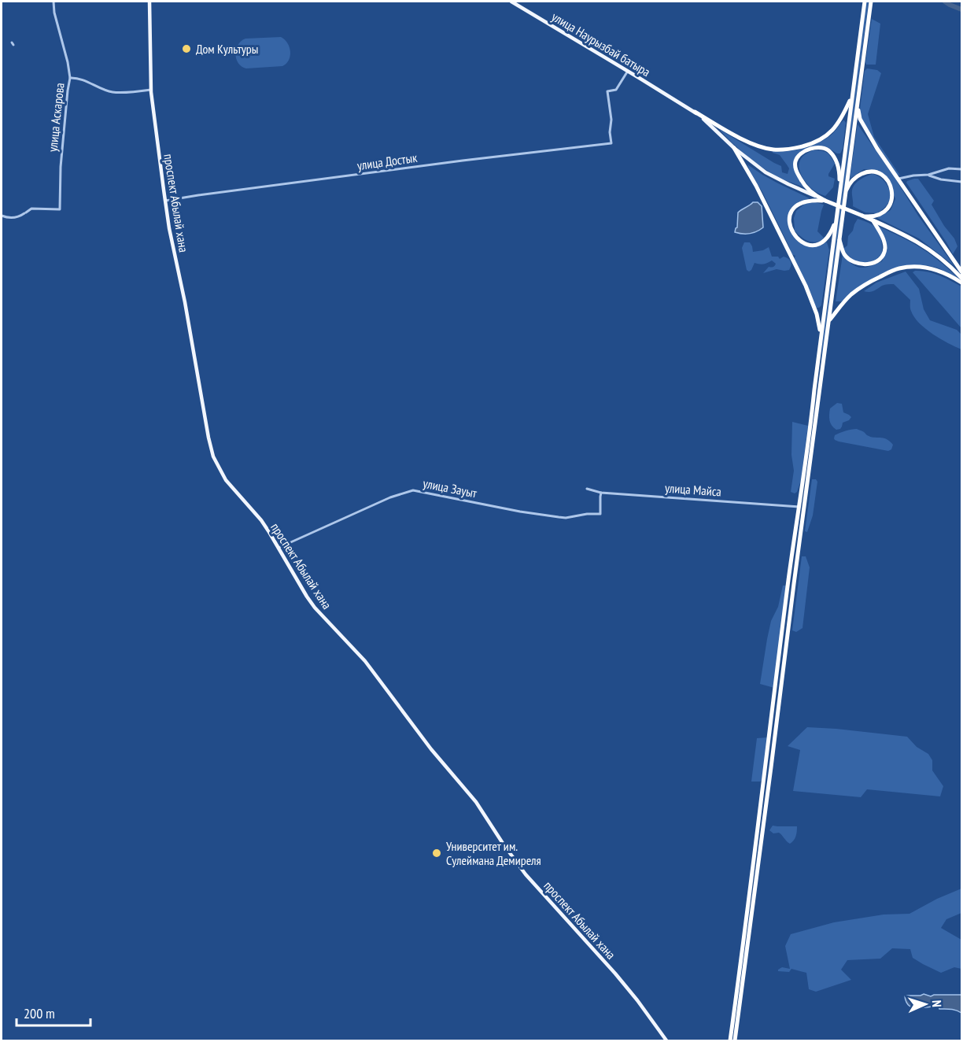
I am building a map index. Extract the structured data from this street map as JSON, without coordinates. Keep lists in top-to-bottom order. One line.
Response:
{"streets":{"main road":["улица Наурызбай батыра","проспект Абылай хана"],"street":["улица Аскарова","улица Достык","улица Зауыт","улица Майса"]},"crossings":[["улица Наурызбай батыра","улица Достык"],["улица Достык","проспект Абылай хана"],["проспект Абылай хана","улица Зауыт"],["улица Зауыт","улица Майса"]],"places":["Дом Культуры","Университет им. Сулеймана Демиреля"],"scale_bar":"200 m","north":"right"}
